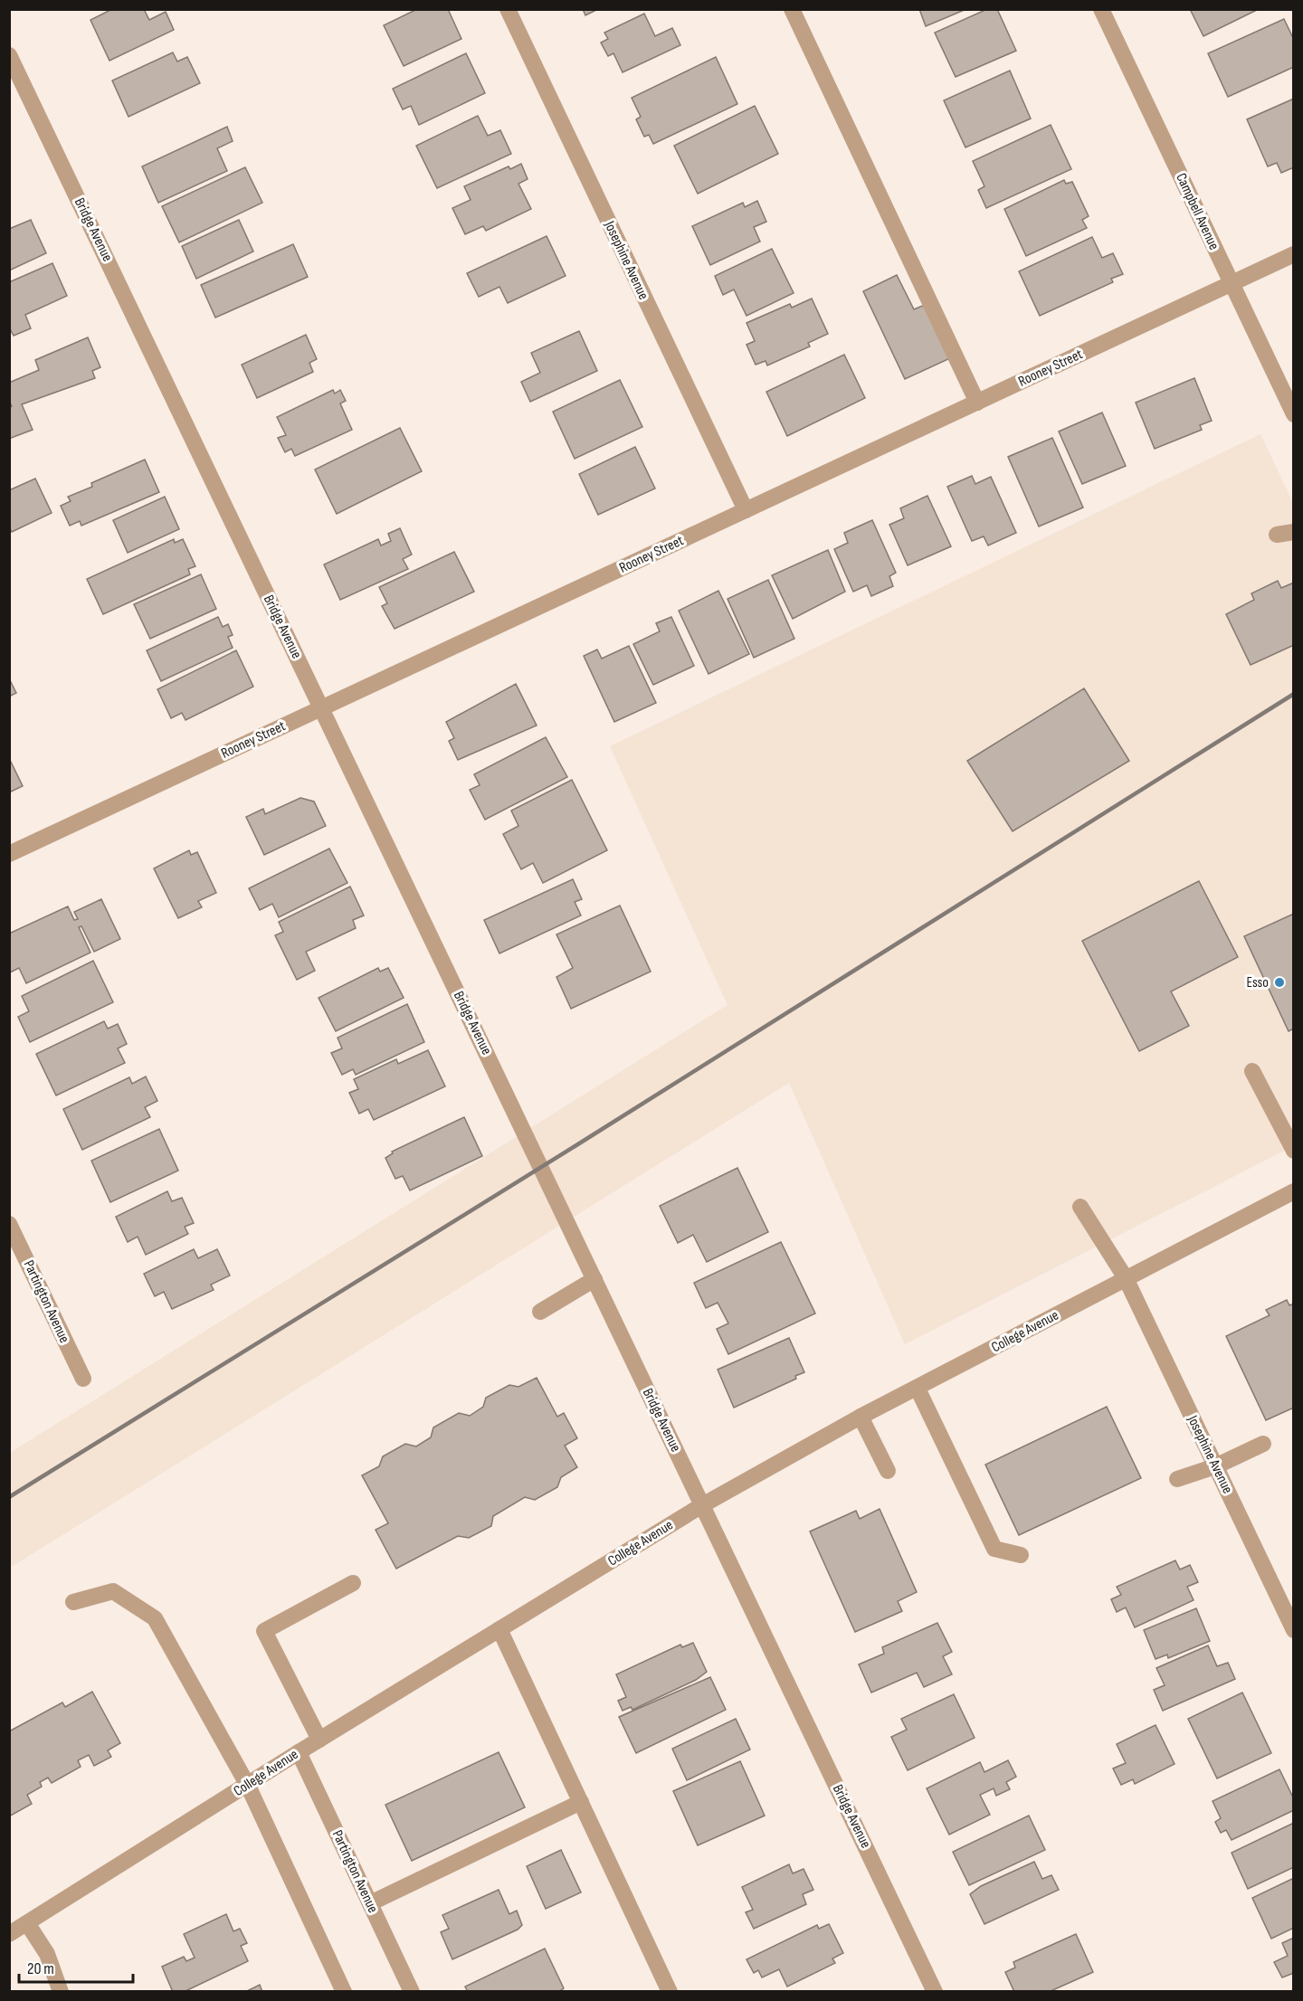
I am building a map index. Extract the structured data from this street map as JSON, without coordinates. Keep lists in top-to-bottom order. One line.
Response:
{"streets":{"street":["Campbell Avenue","Bridge Avenue","Josephine Avenue","Rooney Street","Partington Avenue","College Avenue"]},"crossings":[["Campbell Avenue","Rooney Street"],["Bridge Avenue","Rooney Street"],["Bridge Avenue","College Avenue"],["Josephine Avenue","Rooney Street"],["Josephine Avenue","College Avenue"],["Partington Avenue","College Avenue"]],"places":["Esso"],"scale_bar":"20 m"}
